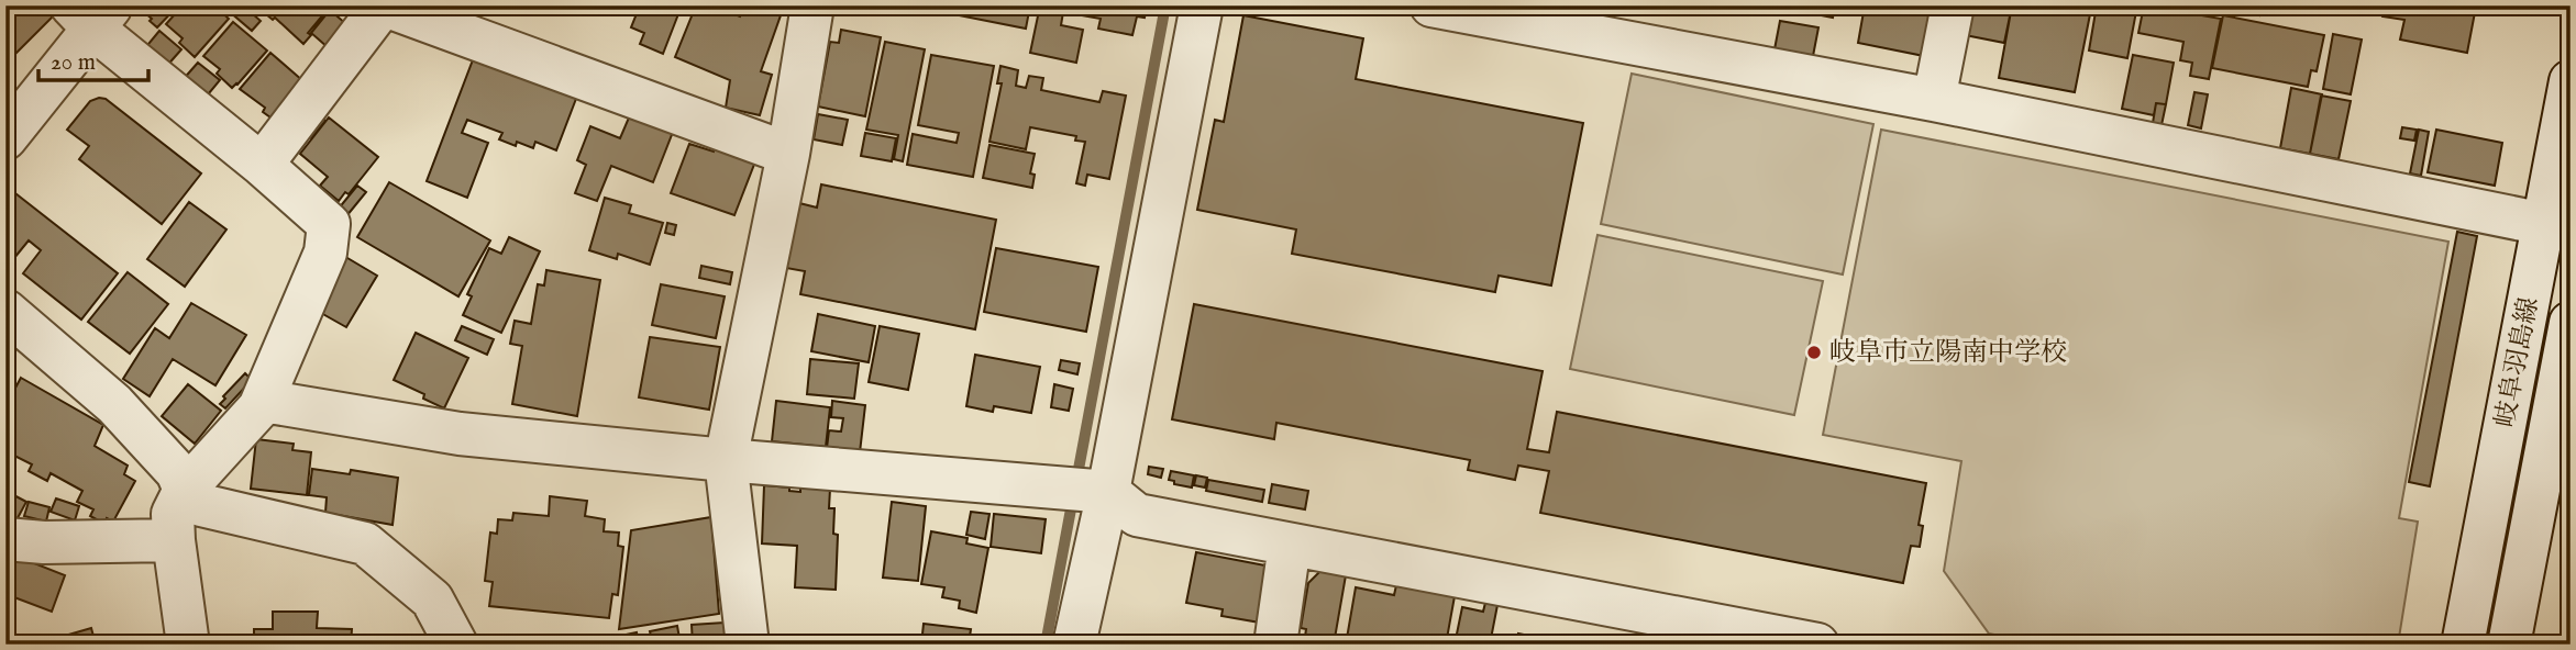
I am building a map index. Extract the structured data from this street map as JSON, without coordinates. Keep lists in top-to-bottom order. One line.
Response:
{"streets":{"street":["岐阜羽島線"]},"places":["岐阜市立陽南中学校"],"scale_bar":"20 m"}
